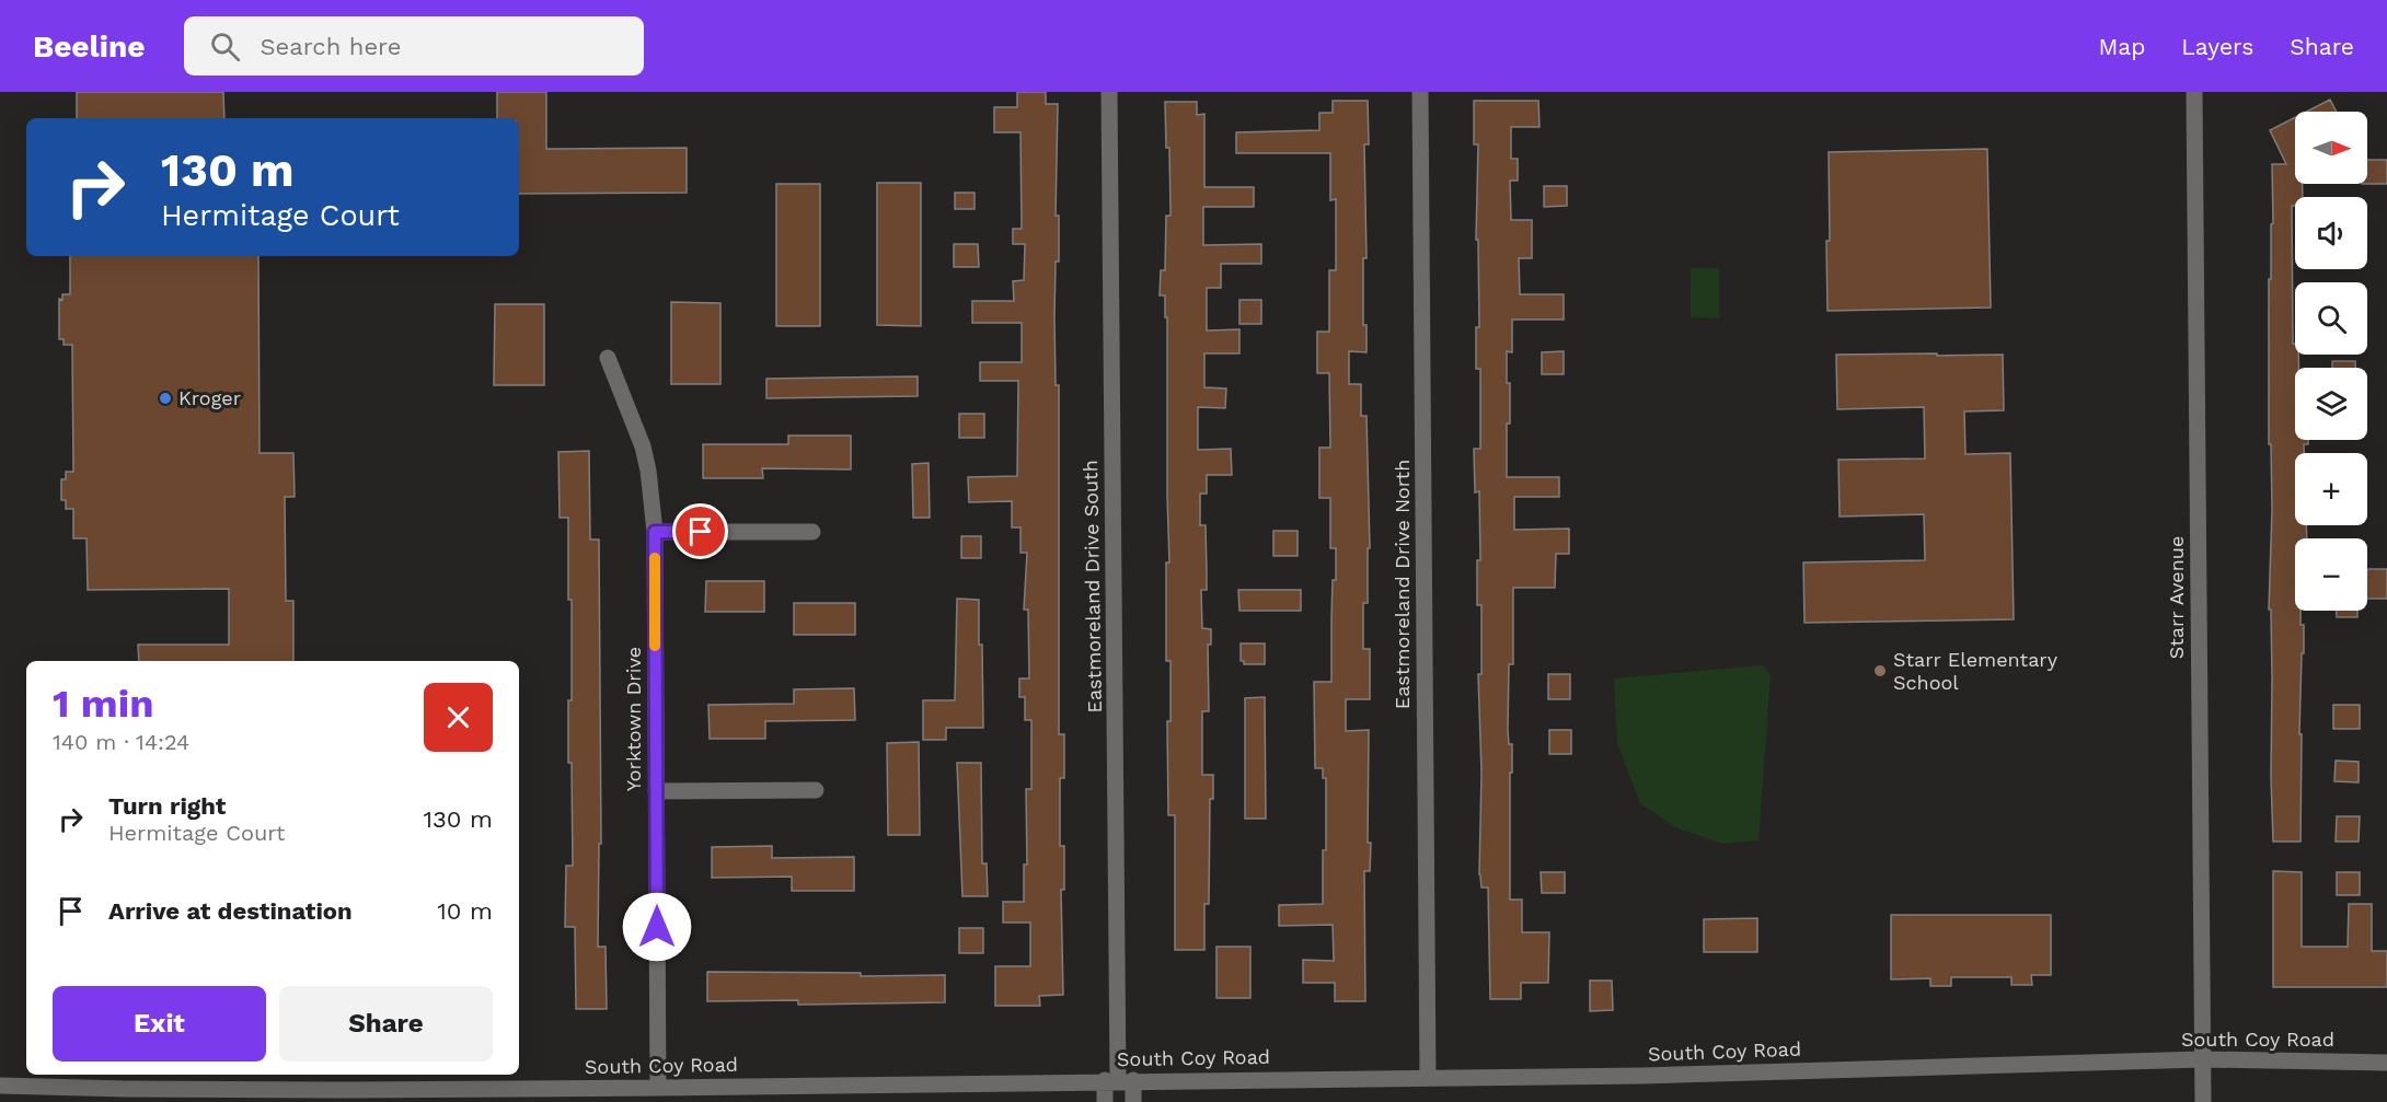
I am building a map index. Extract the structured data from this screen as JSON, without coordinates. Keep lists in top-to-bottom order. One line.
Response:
{"streets":{"street":["Eastmoreland Drive North","Eastmoreland Drive South","Starr Avenue","Yorktown Drive","South Coy Road"]},"crossings":[["Eastmoreland Drive North","South Coy Road"],["Eastmoreland Drive South","South Coy Road"],["Starr Avenue","South Coy Road"],["Yorktown Drive","South Coy Road"]],"places":["Kroger","Starr Elementary School"],"north":"right","page":{"header":"Beeline","search":"Search here","nav":["Map","Layers","Share"],"map_buttons":["+","−"],"turn":["130 m","Hermitage Court"],"heading":["1 min","140 m · 14:24"],"list":[{"name":"Turn right","note":"Hermitage Court","value":"130 m"},{"name":"Arrive at destination","value":"10 m"}],"buttons":["Exit","Share"]}}
